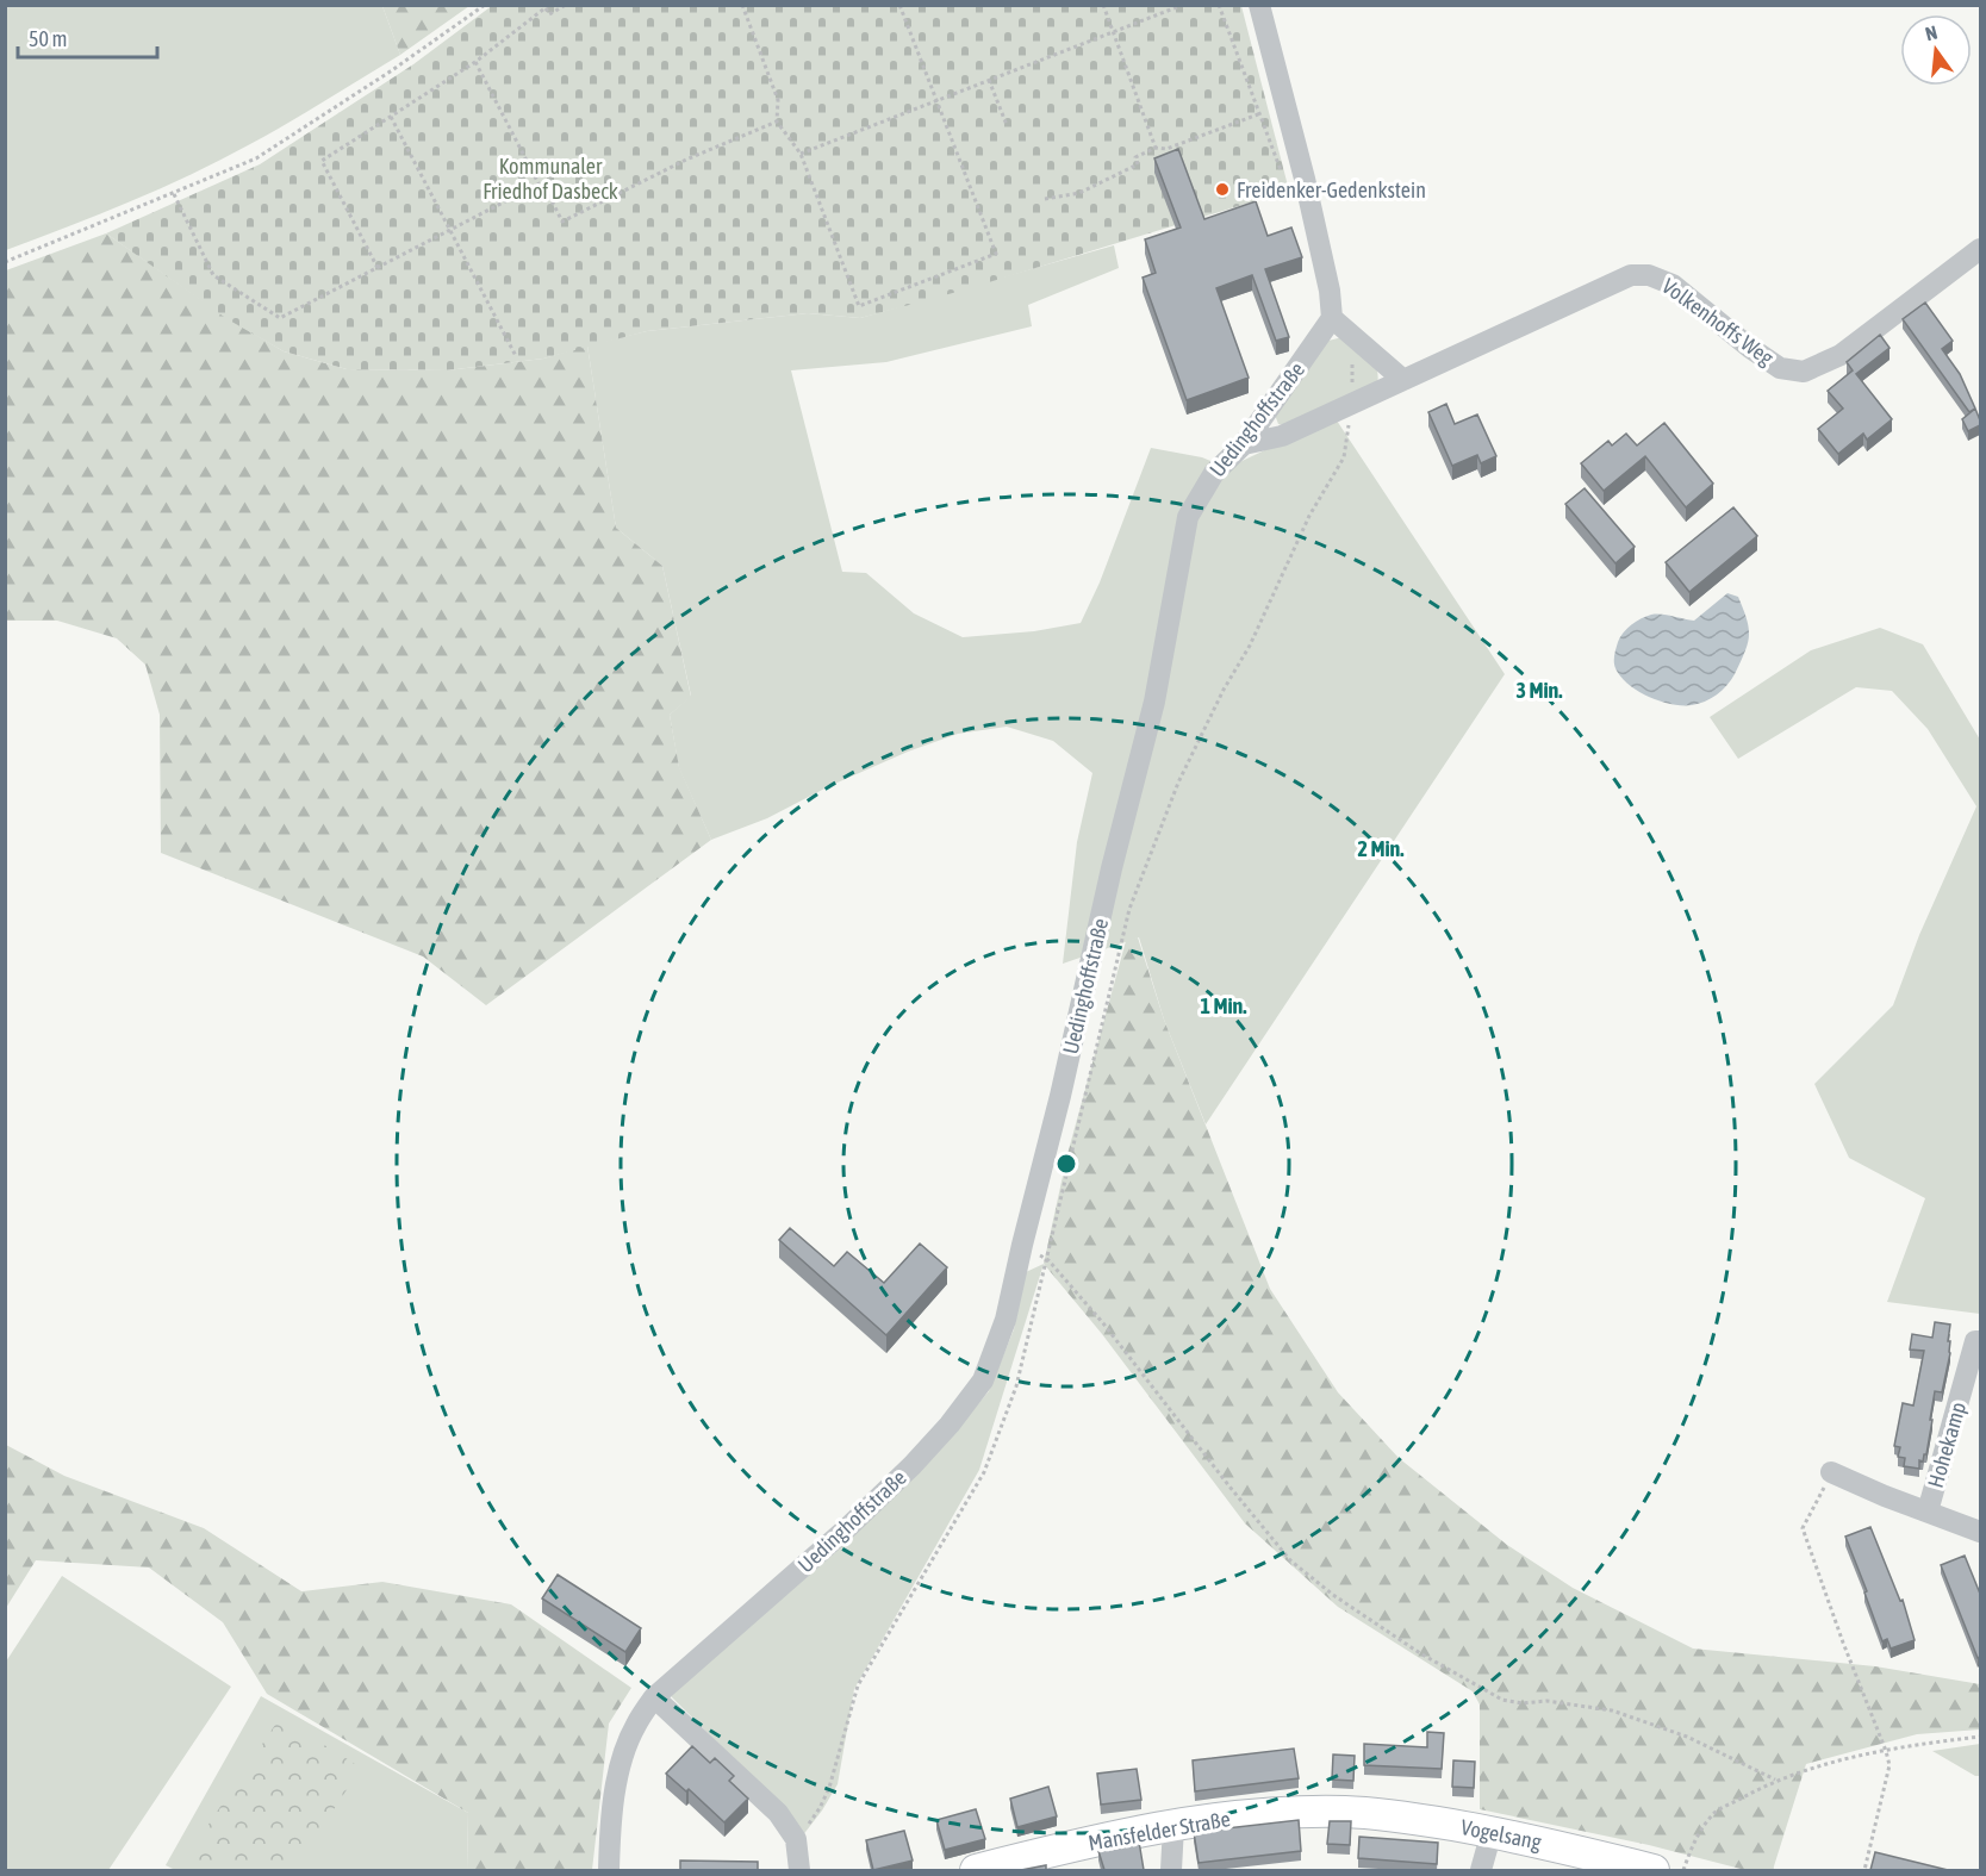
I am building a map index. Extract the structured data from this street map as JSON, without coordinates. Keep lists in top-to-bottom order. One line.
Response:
{"streets":{"street":["Volkenhoffs Weg","Uedinghoffstraße","Hohekamp","Mansfelder Straße","Vogelsang"]},"crossings":[["Volkenhoffs Weg","Uedinghoffstraße"],["Mansfelder Straße","Vogelsang"]],"parks":["Kommunaler Friedhof Dasbeck"],"places":["Freidenker-Gedenkstein"],"scale_bar":"50 m","north":"top","rings":["3 Min.","2 Min.","1 Min."]}
